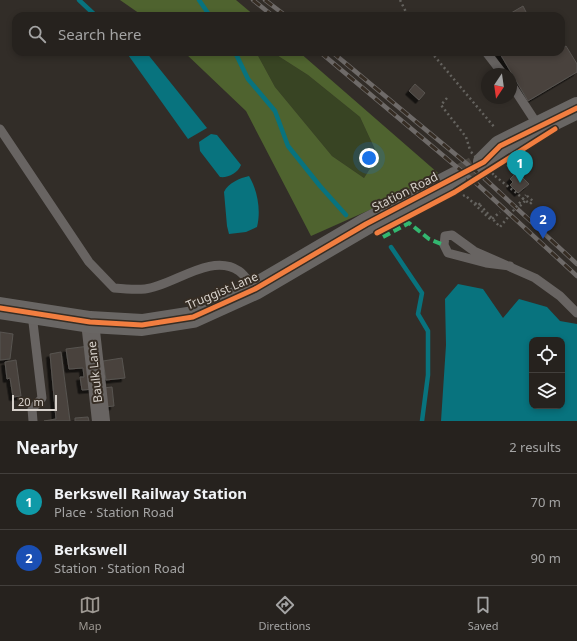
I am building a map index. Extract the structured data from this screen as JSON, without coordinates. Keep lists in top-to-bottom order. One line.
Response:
{"streets":{"street":["Station Road","Truggist Lane","Baulk Lane"]},"crossings":[["Station Road","Truggist Lane"],["Truggist Lane","Baulk Lane"]],"scale_bar":"20 m","north":"bottom","page":{"search":"Search here","pins":["1","2"],"scale":"20 m","heading":["Nearby","2 results"],"list":[{"mark":"1","name":"Berkswell Railway Station","note":"Place · Station Road","value":"70 m"},{"mark":"2","name":"Berkswell","note":"Station · Station Road","value":"90 m"}],"nav":["Map","Directions","Saved"]}}
